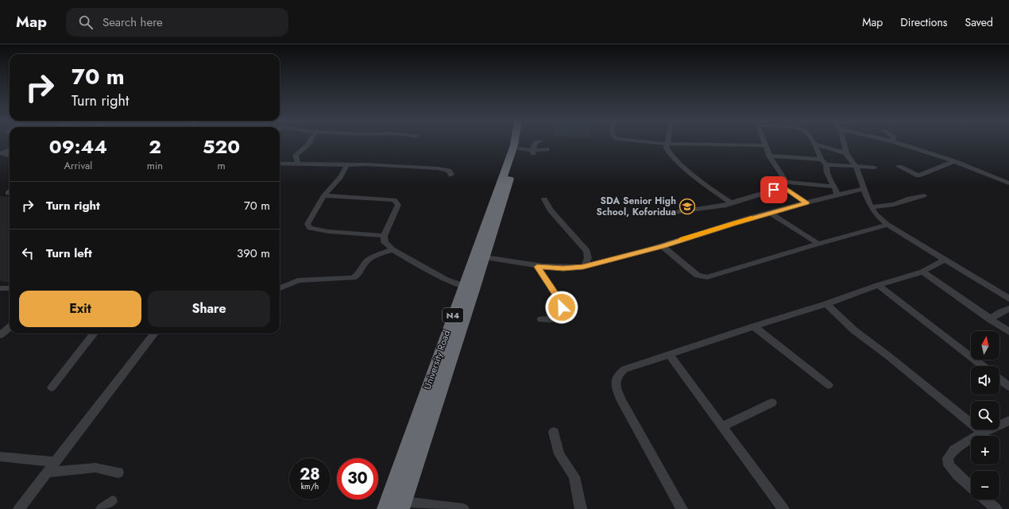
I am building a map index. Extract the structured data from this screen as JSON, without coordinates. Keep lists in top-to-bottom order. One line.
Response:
{"streets":{"highway":["N4","University Road"]},"places":{"school or university":["SDA Senior High School, Koforidua"]},"north":"top","page":{"header":"Map","search":"Search here","nav":["Map","Directions","Saved"],"turn":["70 m","Turn right"],"eta":["09:44","Arrival","2","min","520","m"],"list":[{"name":"Turn right","value":"70 m"},{"name":"Turn left","value":"390 m"}],"buttons":["Exit","Share"],"map_buttons":["+","−"],"speed":"28 km/h","limit":"30"}}
